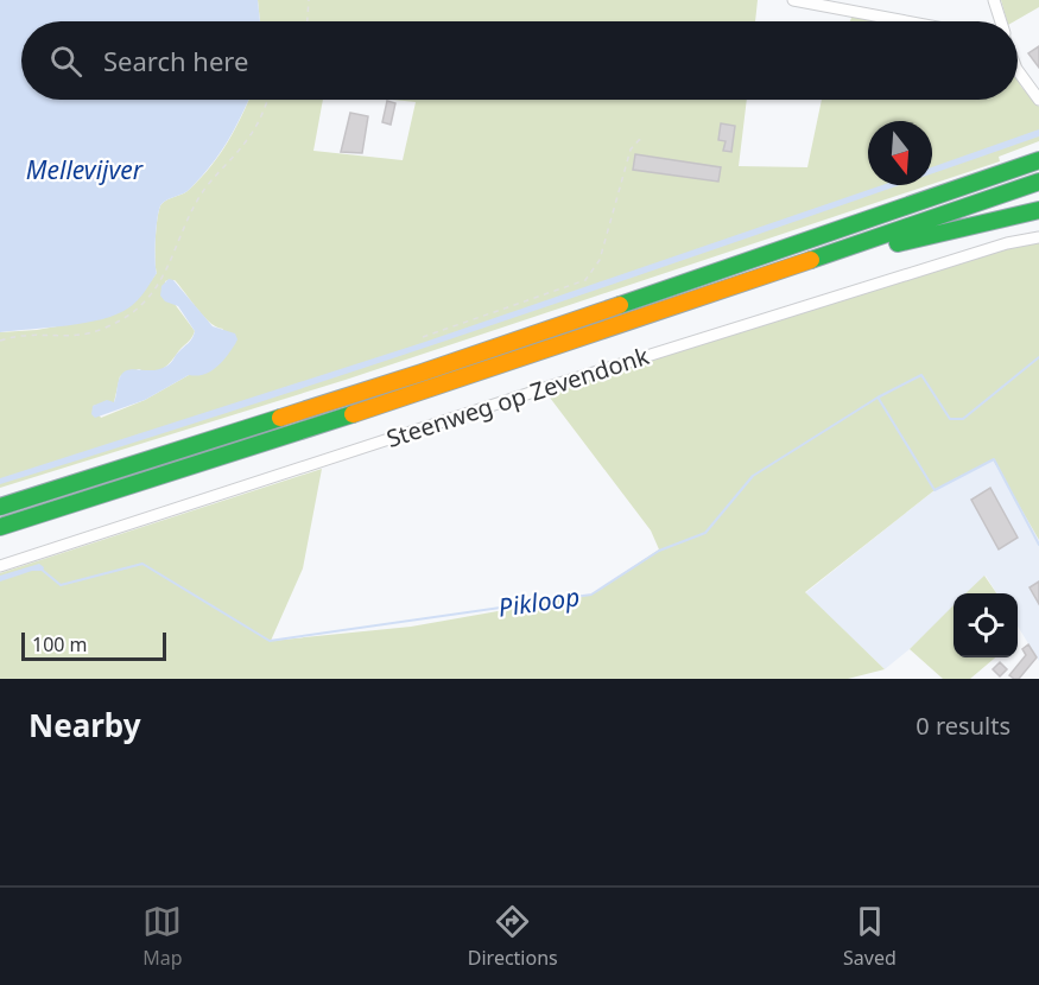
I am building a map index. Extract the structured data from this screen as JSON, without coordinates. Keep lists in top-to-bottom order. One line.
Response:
{"streets":{"street":["Steenweg op Zevendonk"]},"water":["Mellevijver","Pikloop"],"scale_bar":"100 m","north":"bottom","page":{"search":"Search here","scale":"100 m","heading":["Nearby","0 results"],"nav":["Map","Directions","Saved"]}}
